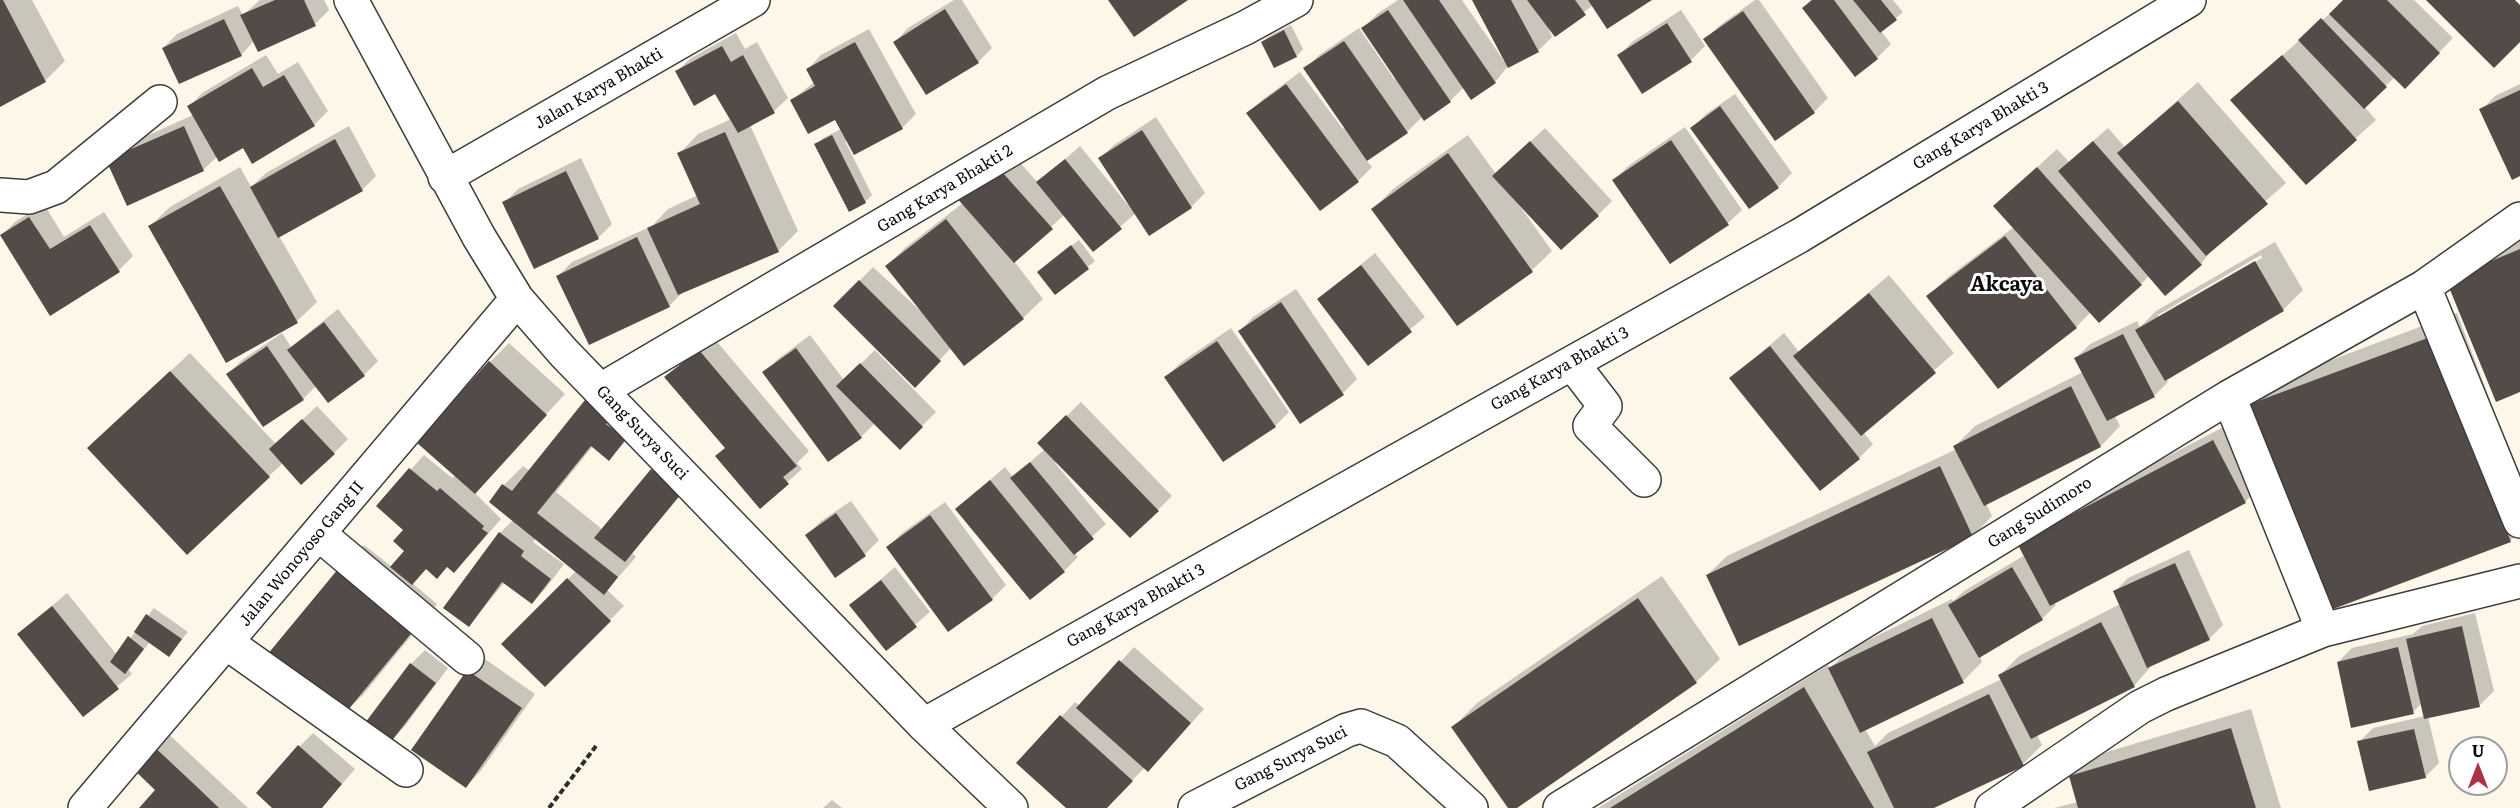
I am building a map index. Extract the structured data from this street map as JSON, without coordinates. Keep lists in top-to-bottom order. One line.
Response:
{"streets":{"street":["Jalan Karya Bhakti","Gang Karya Bhakti 3","Gang Karya Bhakti 2","Gang Surya Suci","Gang Sudimoro","Jalan Wonoyoso Gang II"]},"crossings":[["Jalan Karya Bhakti","Gang Surya Suci"],["Gang Karya Bhakti 3","Gang Surya Suci"],["Gang Karya Bhakti 2","Gang Surya Suci"],["Gang Surya Suci","Jalan Wonoyoso Gang II"]],"districts":["Akcaya"],"north":"top"}
